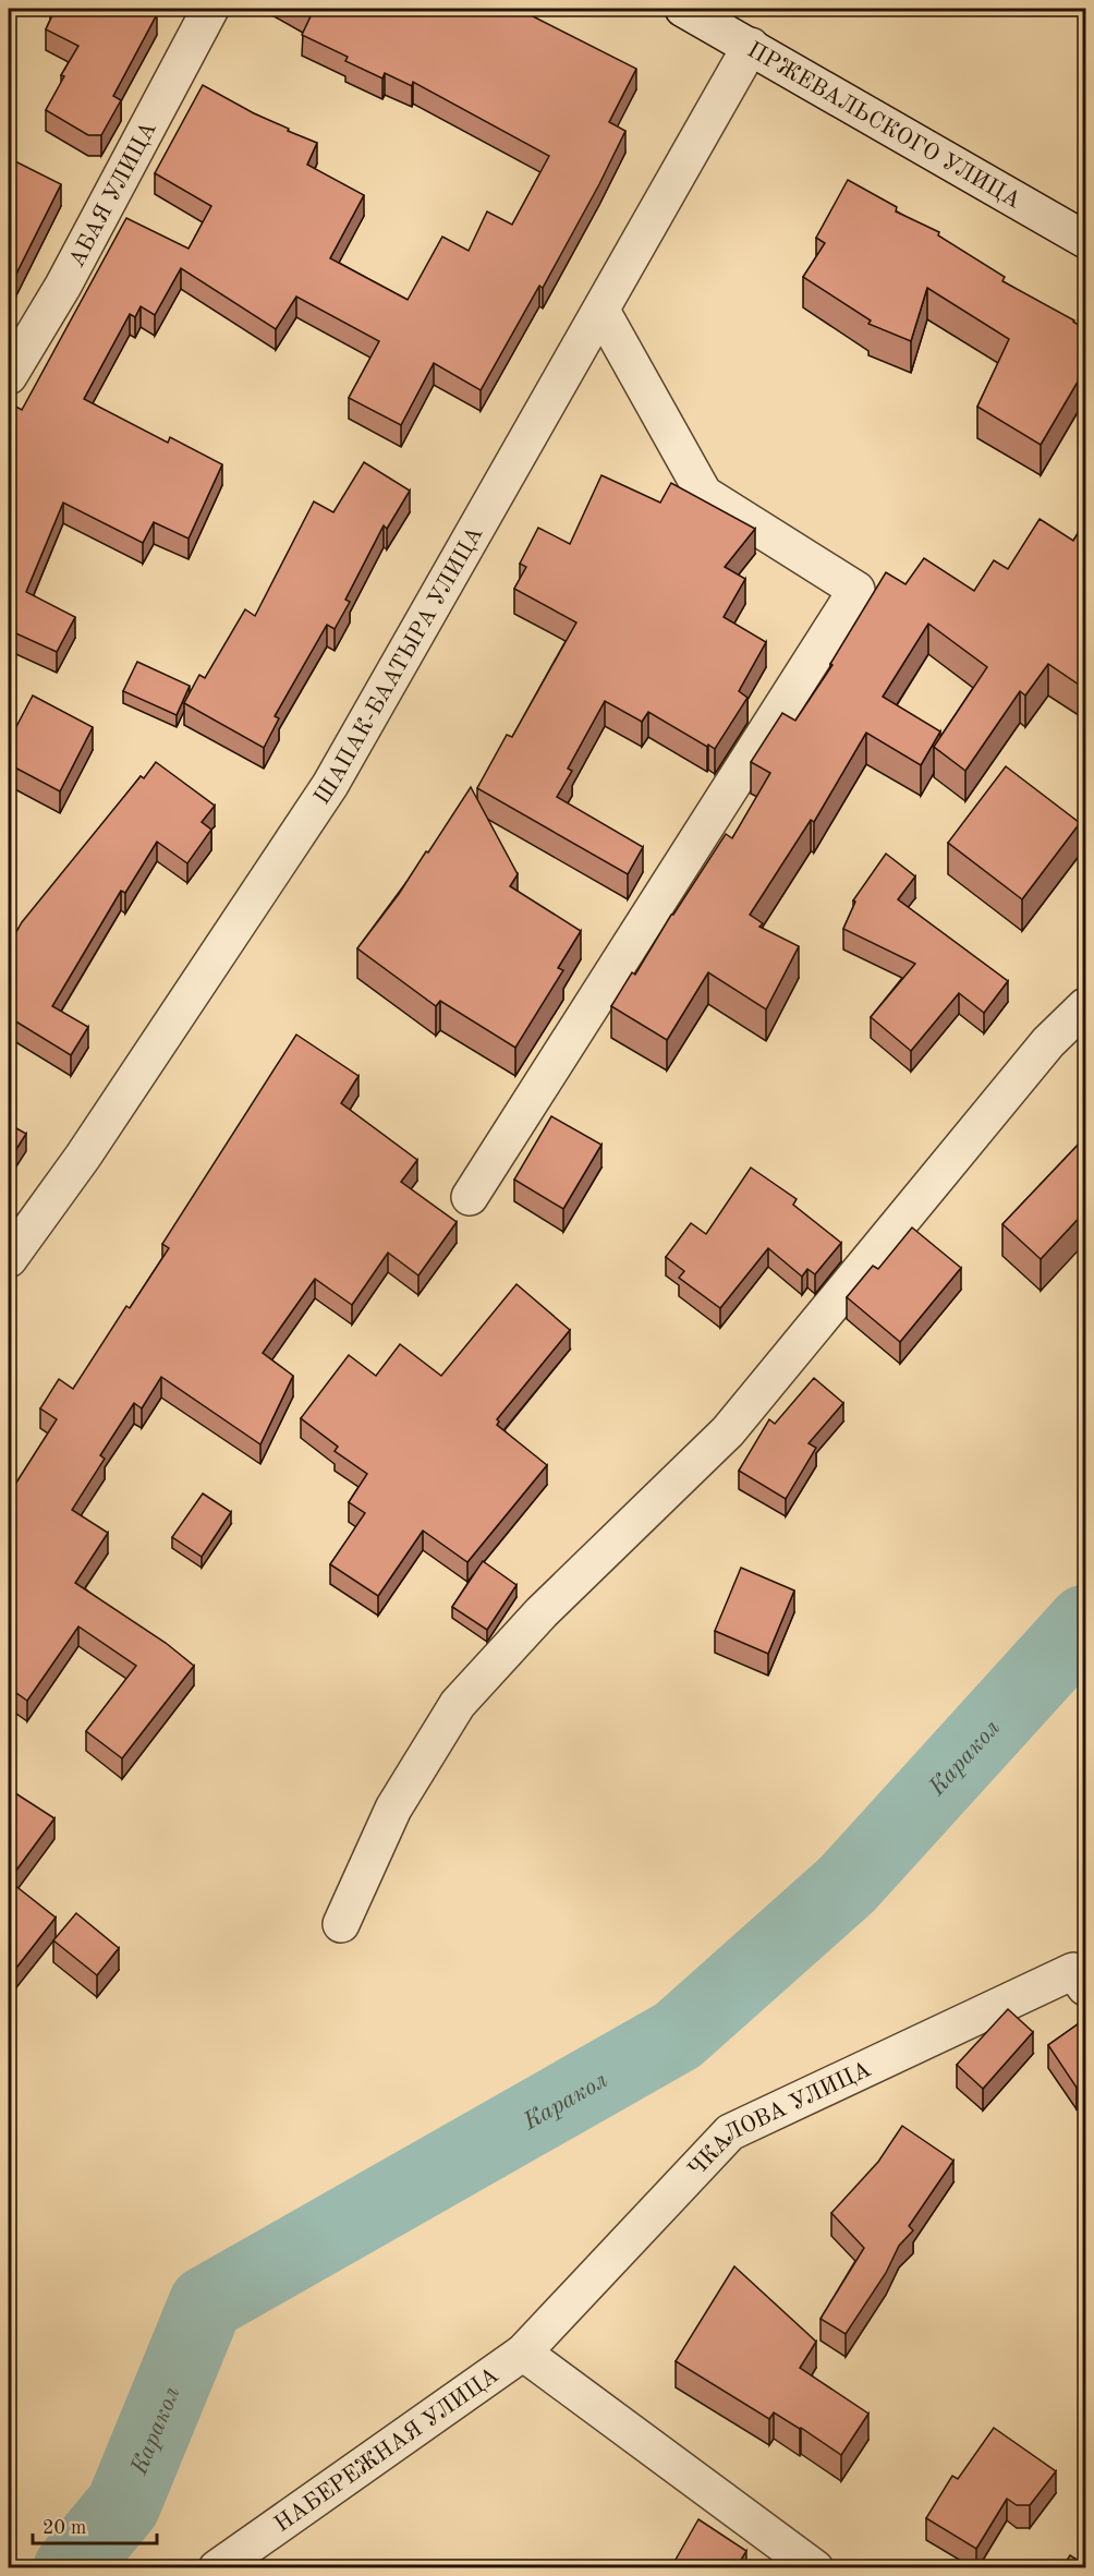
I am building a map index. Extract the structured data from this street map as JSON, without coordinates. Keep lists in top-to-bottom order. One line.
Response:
{"streets":{"street":["ПРЖЕВАЛЬСКОГО УЛИЦА","АБАЯ УЛИЦА","ШАПАК-БААТЫРА УЛИЦА","ЧКАЛОВА УЛИЦА","НАБЕРЕЖНАЯ УЛИЦА"]},"crossings":[["ПРЖЕВАЛЬСКОГО УЛИЦА","ШАПАК-БААТЫРА УЛИЦА"],["ЧКАЛОВА УЛИЦА","НАБЕРЕЖНАЯ УЛИЦА"]],"water":["Каракол"],"scale_bar":"20 m"}
